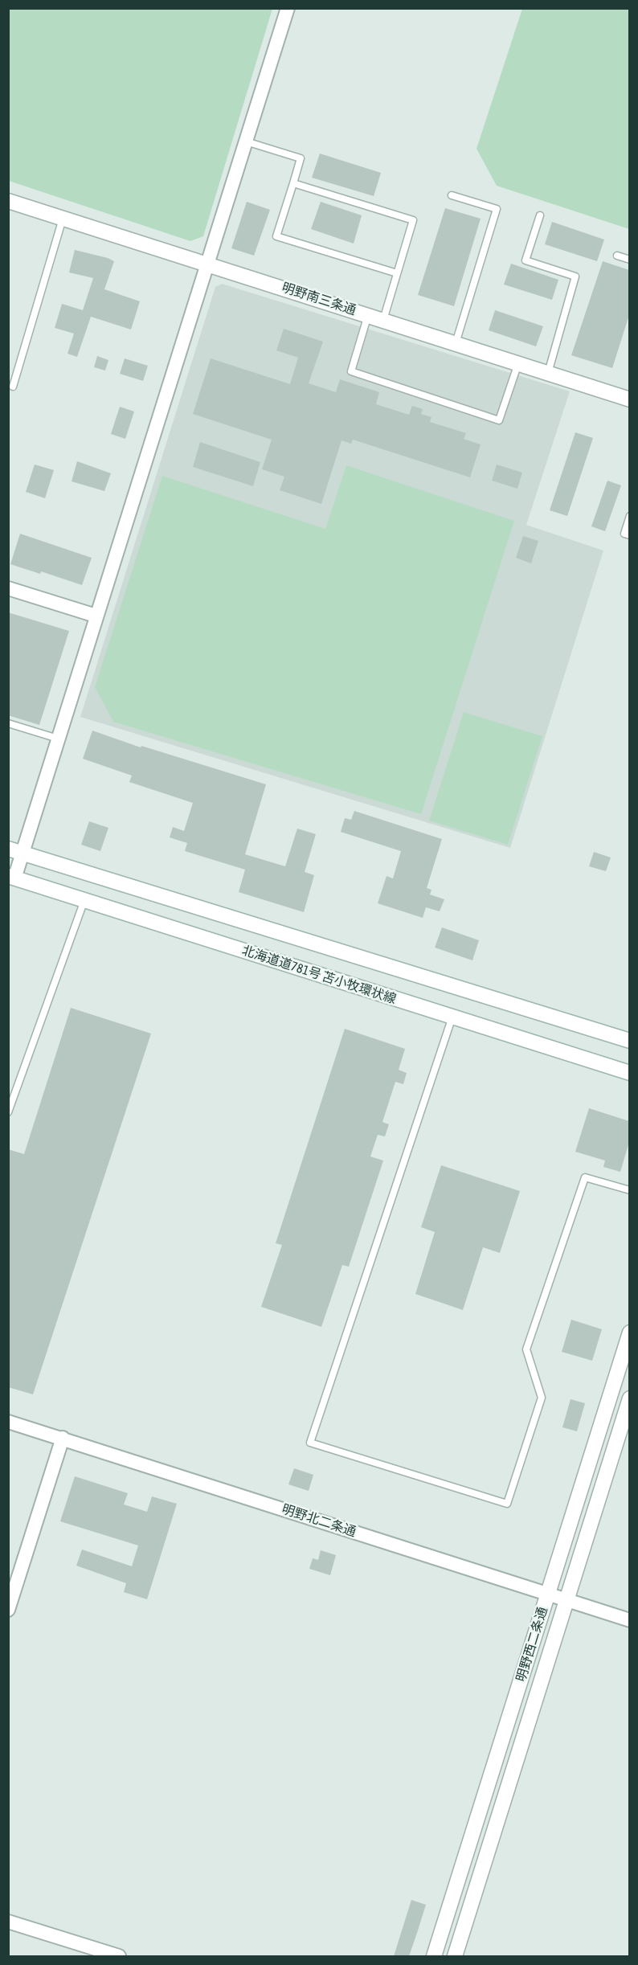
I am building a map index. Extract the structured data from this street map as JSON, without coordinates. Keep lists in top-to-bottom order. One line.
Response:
{"streets":{"street":["明野南三条通","北海道道781号 苫小牧環状線","明野北二条通","明野西二条通"]},"crossings":[["明野北二条通","明野西二条通"]]}
